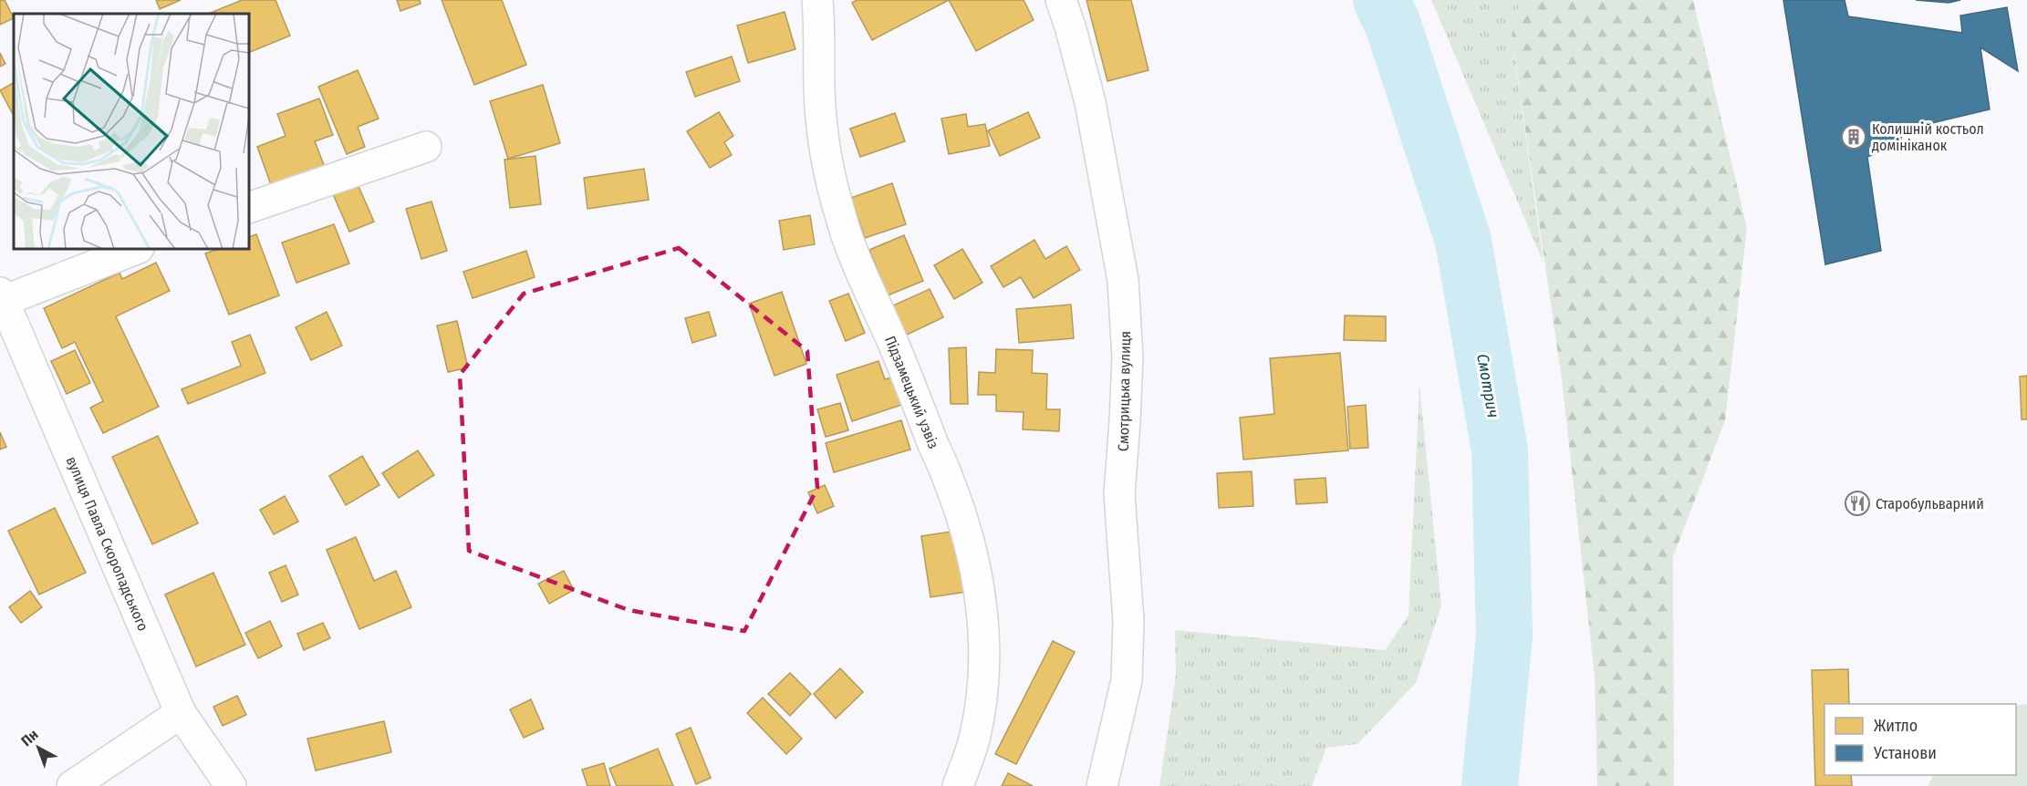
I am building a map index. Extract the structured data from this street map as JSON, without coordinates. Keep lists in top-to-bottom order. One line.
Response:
{"streets":{"street":["Смотрицька вулиця","Підзамецький узвіз","вулиця Павла Скоропадського"]},"water":["Смотрич"],"places":{"building":["Колишній костьол домініканок"],"restaurant":["Старобульварний"]},"legend":["Житло","Установи"],"north":"top left"}
